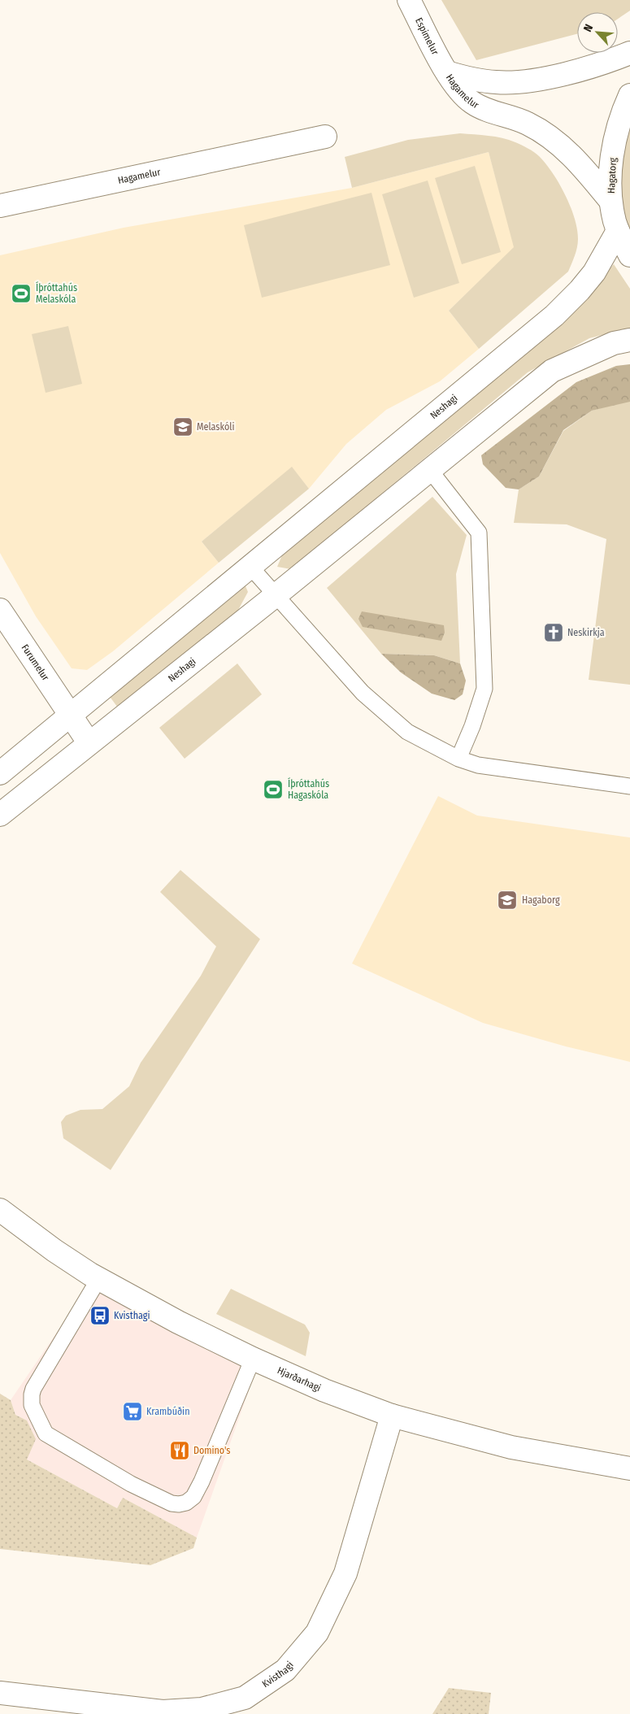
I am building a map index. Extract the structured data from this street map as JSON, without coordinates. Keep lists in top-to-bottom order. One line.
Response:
{"streets":{"street":["Espimelur","Hagamelur","Hagatorg","Neshagi","Furumelur","Hjarðarhagi","Kvisthagi"]},"crossings":[["Espimelur","Hagamelur"],["Hagamelur","Hagatorg"],["Hagatorg","Neshagi"],["Neshagi","Furumelur"],["Hjarðarhagi","Kvisthagi"]],"places":{"sports":["Íþróttahús Melaskóla","Íþróttahús Hagaskóla"],"school or university":["Melaskóli","Hagaborg"],"church":["Neskirkja"],"bus stop":["Kvisthagi"],"supermarket":["Krambúðin"],"restaurant":["Domino's"]},"north":"top left"}
